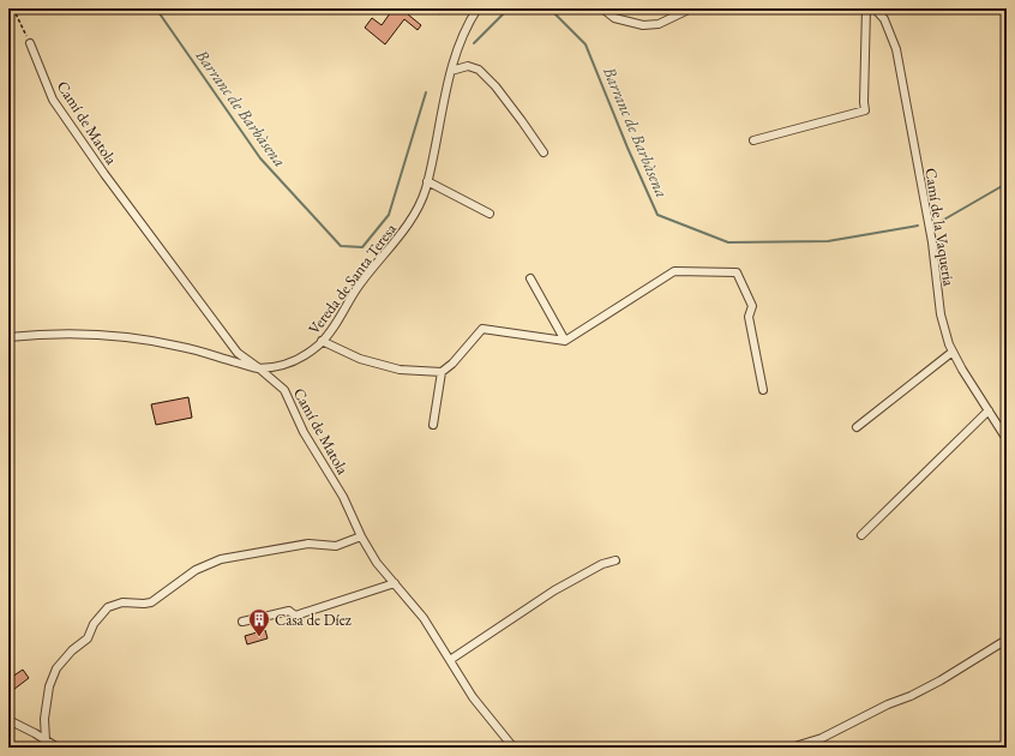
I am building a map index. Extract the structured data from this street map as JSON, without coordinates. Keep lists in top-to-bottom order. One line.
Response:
{"streets":{"street":["Camí de Matola","Camí de la Vaqueria","Vereda de Santa Teresa"]},"crossings":[["Camí de Matola","Vereda de Santa Teresa"]],"water":["Barranc de Barbàsena"],"places":{"building":["Casa de Díez"]}}
